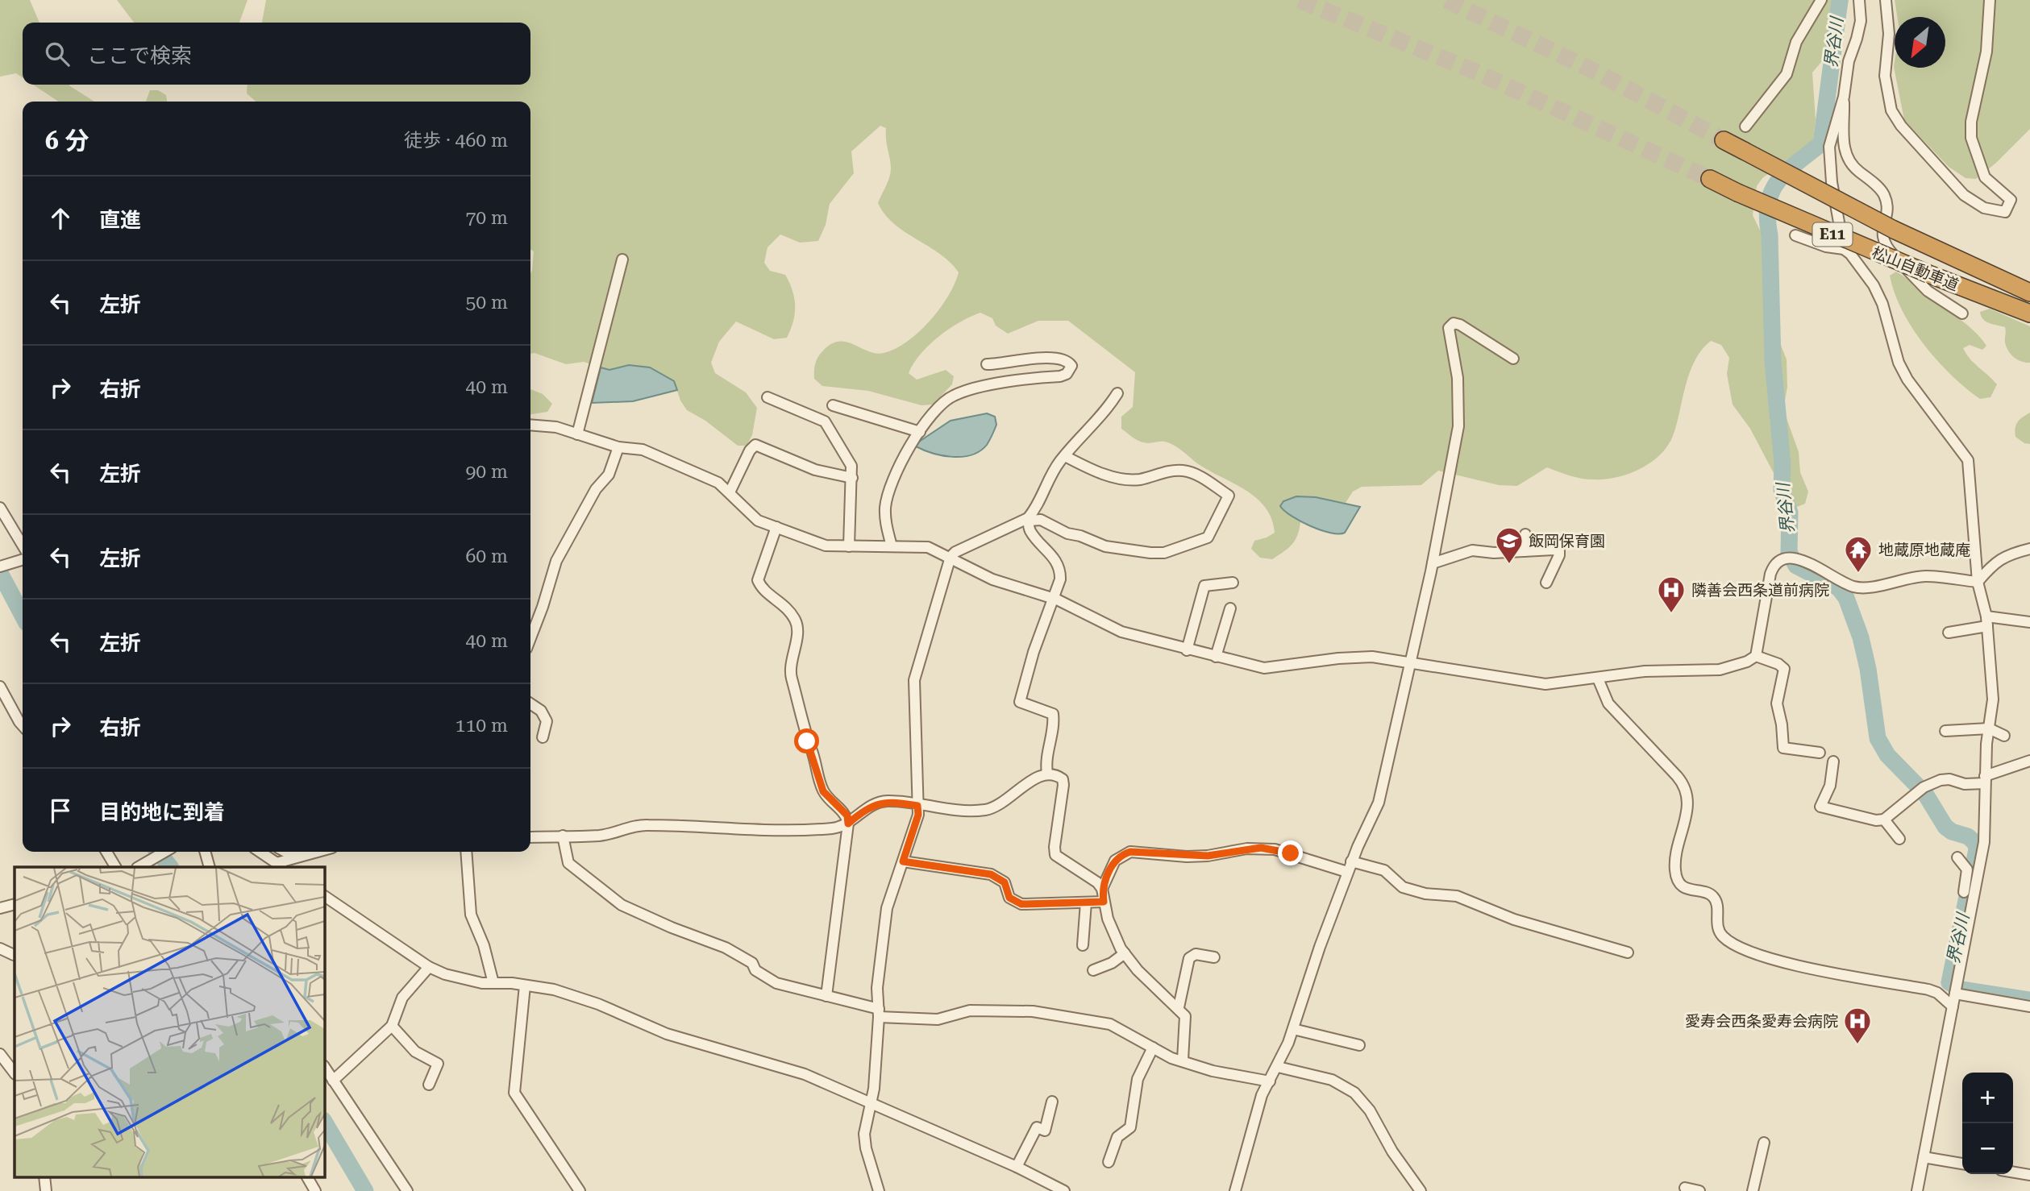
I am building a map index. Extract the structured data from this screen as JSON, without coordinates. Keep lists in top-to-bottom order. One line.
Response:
{"streets":{"highway":["E11","松山自動車道"]},"water":["界谷川"],"places":{"school or university":["飯岡保育園"],"temple":["地蔵原地蔵庵"],"hospital":["隣善会西条道前病院","愛寿会西条愛寿会病院"]},"north":"bottom left","page":{"search":"ここで検索","heading":["6 分","徒歩 · 460 m"],"list":[["直進","70 m"],["左折","50 m"],["右折","40 m"],["左折","90 m"],["左折","60 m"],["左折","40 m"],["右折","110 m"],"目的地に到着"],"map_buttons":["+","−"]}}
